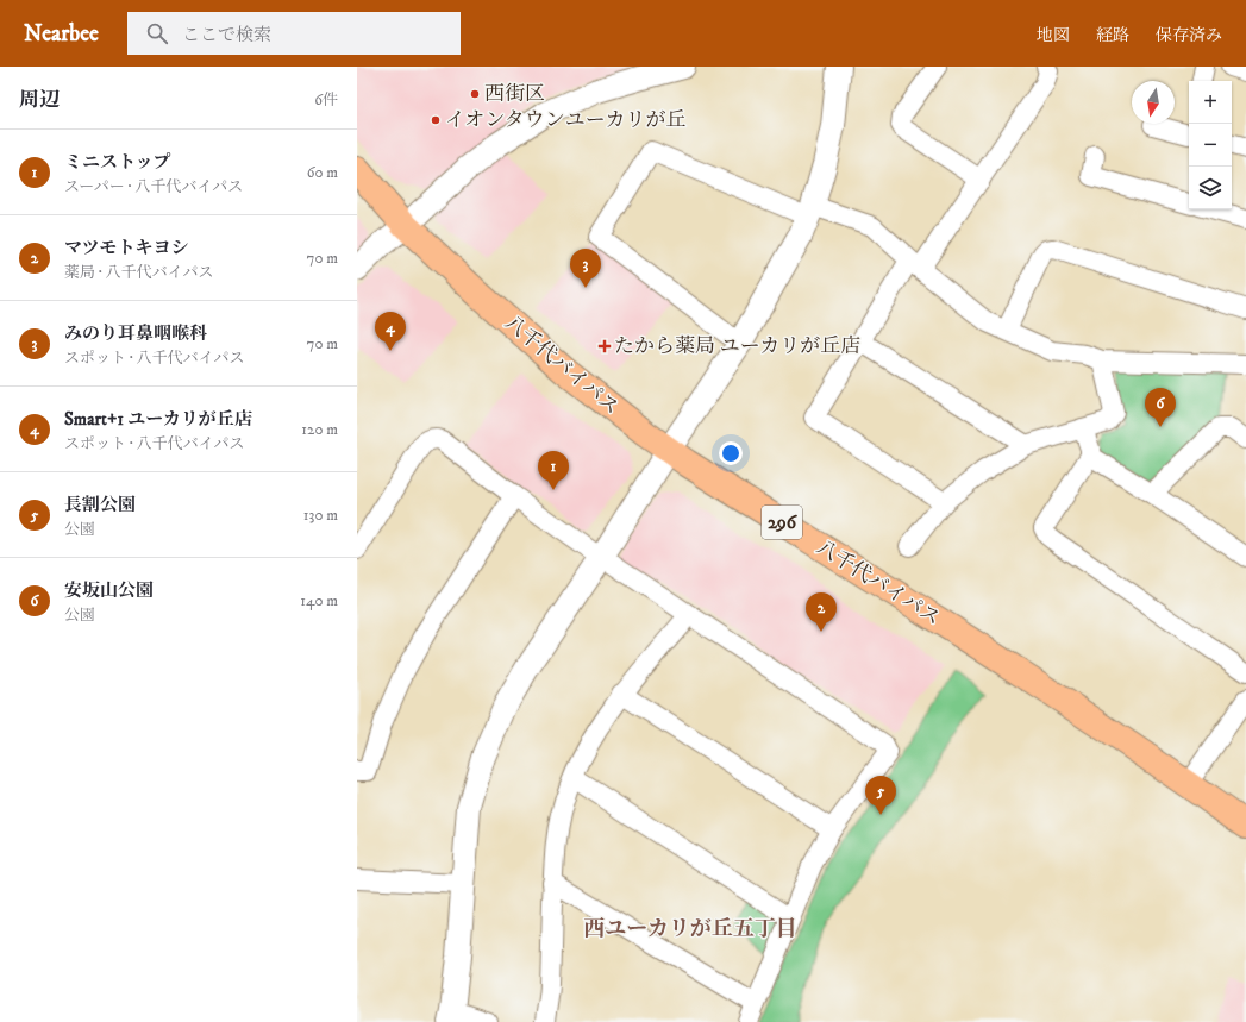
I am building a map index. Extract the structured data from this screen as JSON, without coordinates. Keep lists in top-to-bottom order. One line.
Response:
{"streets":{"highway":["八千代バイパス","296"]},"districts":["西ユーカリが丘五丁目"],"places":{"other":["西街区","イオンタウンユーカリが丘"],"health":["たから薬局 ユーカリが丘店"]},"north":"bottom","page":{"header":"Nearbee","search":"ここで検索","nav":["地図","経路","保存済み"],"heading":["周辺","6件"],"map_buttons":["+","−"],"list":[{"mark":"1","name":"ミニストップ","note":"スーパー · 八千代バイパス","value":"60 m"},{"mark":"2","name":"マツモトキヨシ","note":"薬局 · 八千代バイパス","value":"70 m"},{"mark":"3","name":"みのり耳鼻咽喉科","note":"スポット · 八千代バイパス","value":"70 m"},{"mark":"4","name":"Smart+1 ユーカリが丘店","note":"スポット · 八千代バイパス","value":"120 m"},{"mark":"5","name":"長割公園","note":"公園","value":"130 m"},{"mark":"6","name":"安坂山公園","note":"公園","value":"140 m"}],"pins":["3","4","6","1","2","5"]}}
